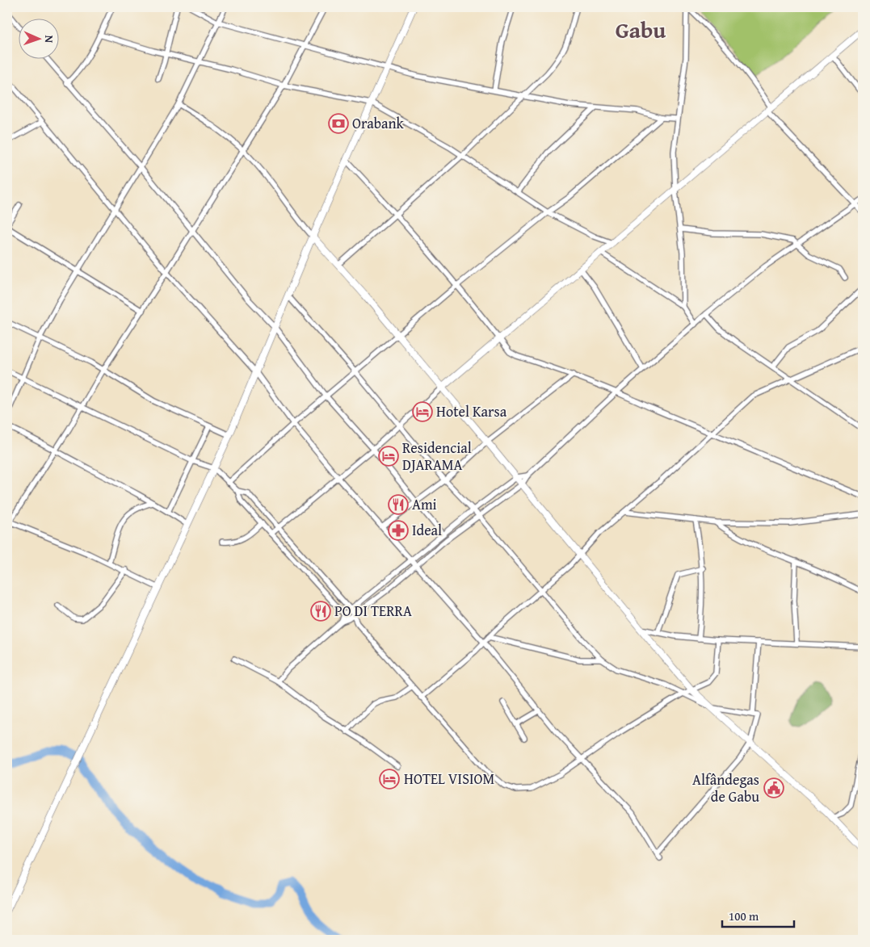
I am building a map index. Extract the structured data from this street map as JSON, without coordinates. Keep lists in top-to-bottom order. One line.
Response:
{"districts":["Gabu"],"places":{"bank":["Orabank"],"hotel":["Hotel Karsa","Residencial DJARAMA","HOTEL VISIOM"],"restaurant":["Ami","PO DI TERRA"],"pharmacy":["Ideal"],"public building":["Alfândegas de Gabu"]},"scale_bar":"100 m","north":"right"}
